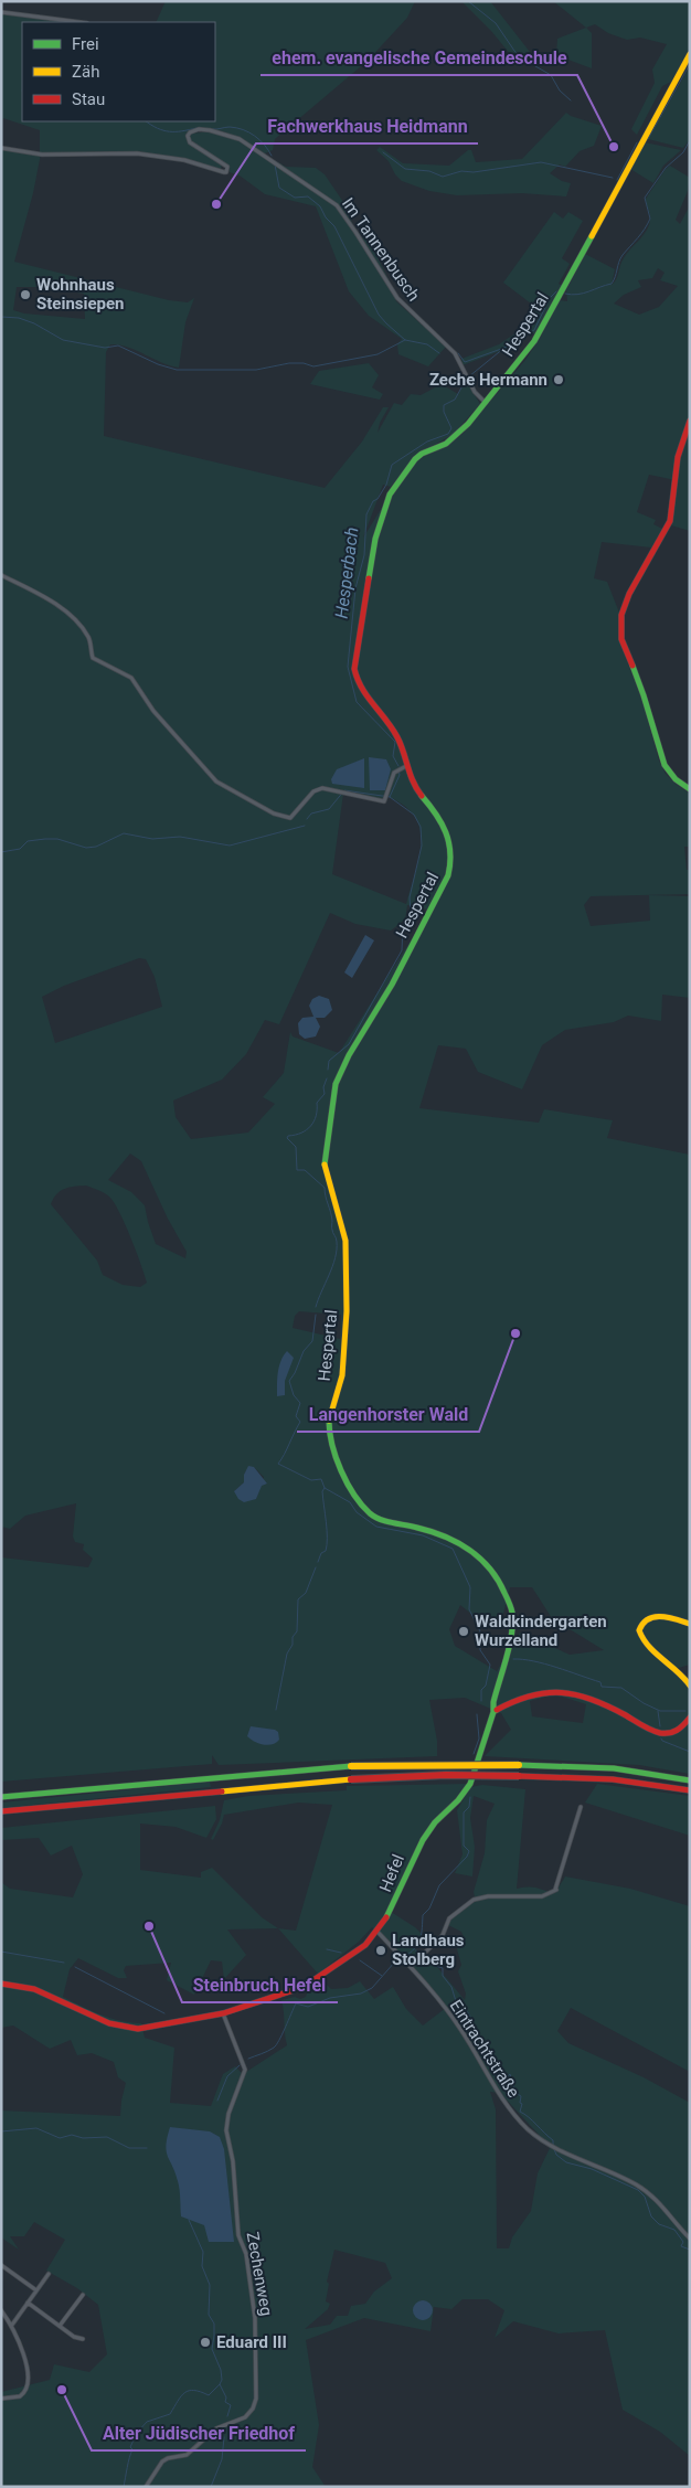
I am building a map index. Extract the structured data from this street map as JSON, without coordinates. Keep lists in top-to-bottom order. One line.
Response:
{"streets":{"main road":["Hespertal","Hefel"],"street":["Im Tannenbusch","Eintrachtstraße","Zechenweg"]},"crossings":[["Im Tannenbusch","Hespertal"],["Hespertal","Hefel"],["Hefel","Eintrachtstraße"],["Hefel","Zechenweg"]],"water":["Hesperbach"],"places":["ehem. evangelische Gemeindeschule","Fachwerkhaus Heidmann","Wohnhaus Steinsiepen","Zeche Hermann","Langenhorster Wald","Waldkindergarten Wurzelland","Steinbruch Hefel","Landhaus Stolberg","Eduard III","Alter Jüdischer Friedhof"],"legend":["Frei","Zäh","Stau"]}
